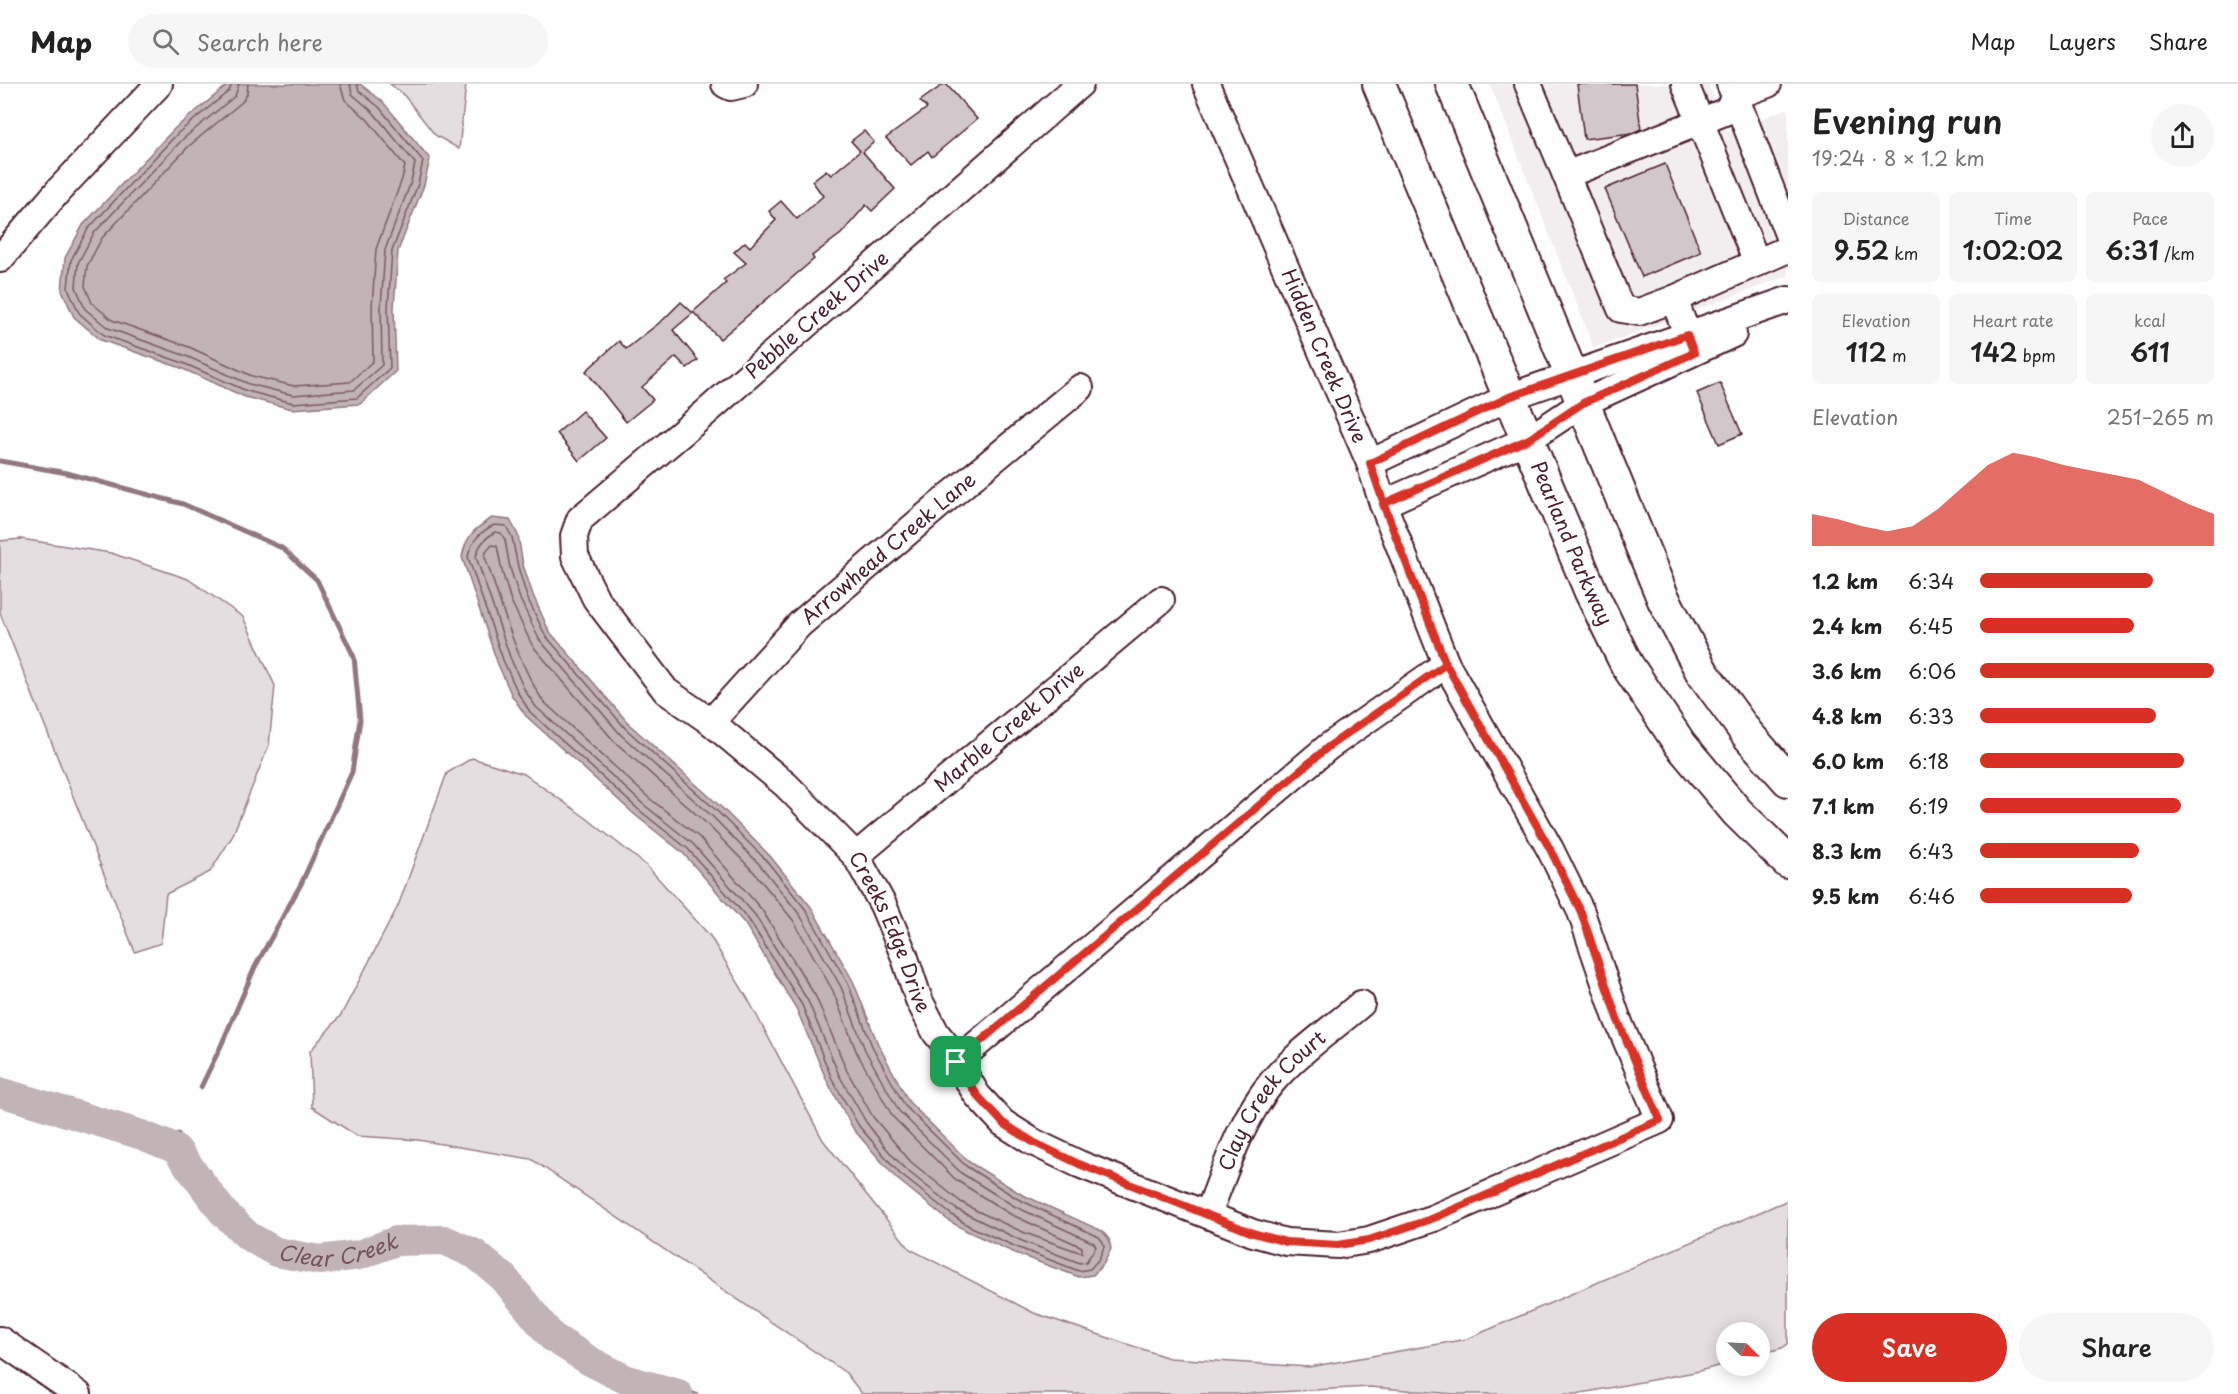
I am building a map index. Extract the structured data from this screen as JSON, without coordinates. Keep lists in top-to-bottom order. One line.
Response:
{"streets":{"main road":["Pearland Parkway"],"street":["Pebble Creek Drive","Hidden Creek Drive","Arrowhead Creek Lane","Marble Creek Drive","Creeks Edge Drive","Clay Creek Court"]},"crossings":[["Pebble Creek Drive","Creeks Edge Drive"],["Hidden Creek Drive","Creeks Edge Drive"],["Arrowhead Creek Lane","Creeks Edge Drive"],["Marble Creek Drive","Creeks Edge Drive"],["Creeks Edge Drive","Clay Creek Court"]],"water":["Clear Creek"],"north":"bottom right","page":{"header":"Map","search":"Search here","nav":["Map","Layers","Share"],"heading":["Evening run","19:24 · 8 × 1.2 km"],"stats":[["Distance","9.52 km"],["Time","1:02:02"],["Pace","6:31 /km"],["Elevation","112 m"],["Heart rate","142 bpm"],["kcal","611"]],"chart":["Elevation","251–265 m"],"list":[{"name":"1.2 km","note":"6:34"},{"name":"2.4 km","note":"6:45"},{"name":"3.6 km","note":"6:06"},{"name":"4.8 km","note":"6:33"},{"name":"6.0 km","note":"6:18"},{"name":"7.1 km","note":"6:19"},{"name":"8.3 km","note":"6:43"},{"name":"9.5 km","note":"6:46"}],"buttons":["Save","Share"]}}
